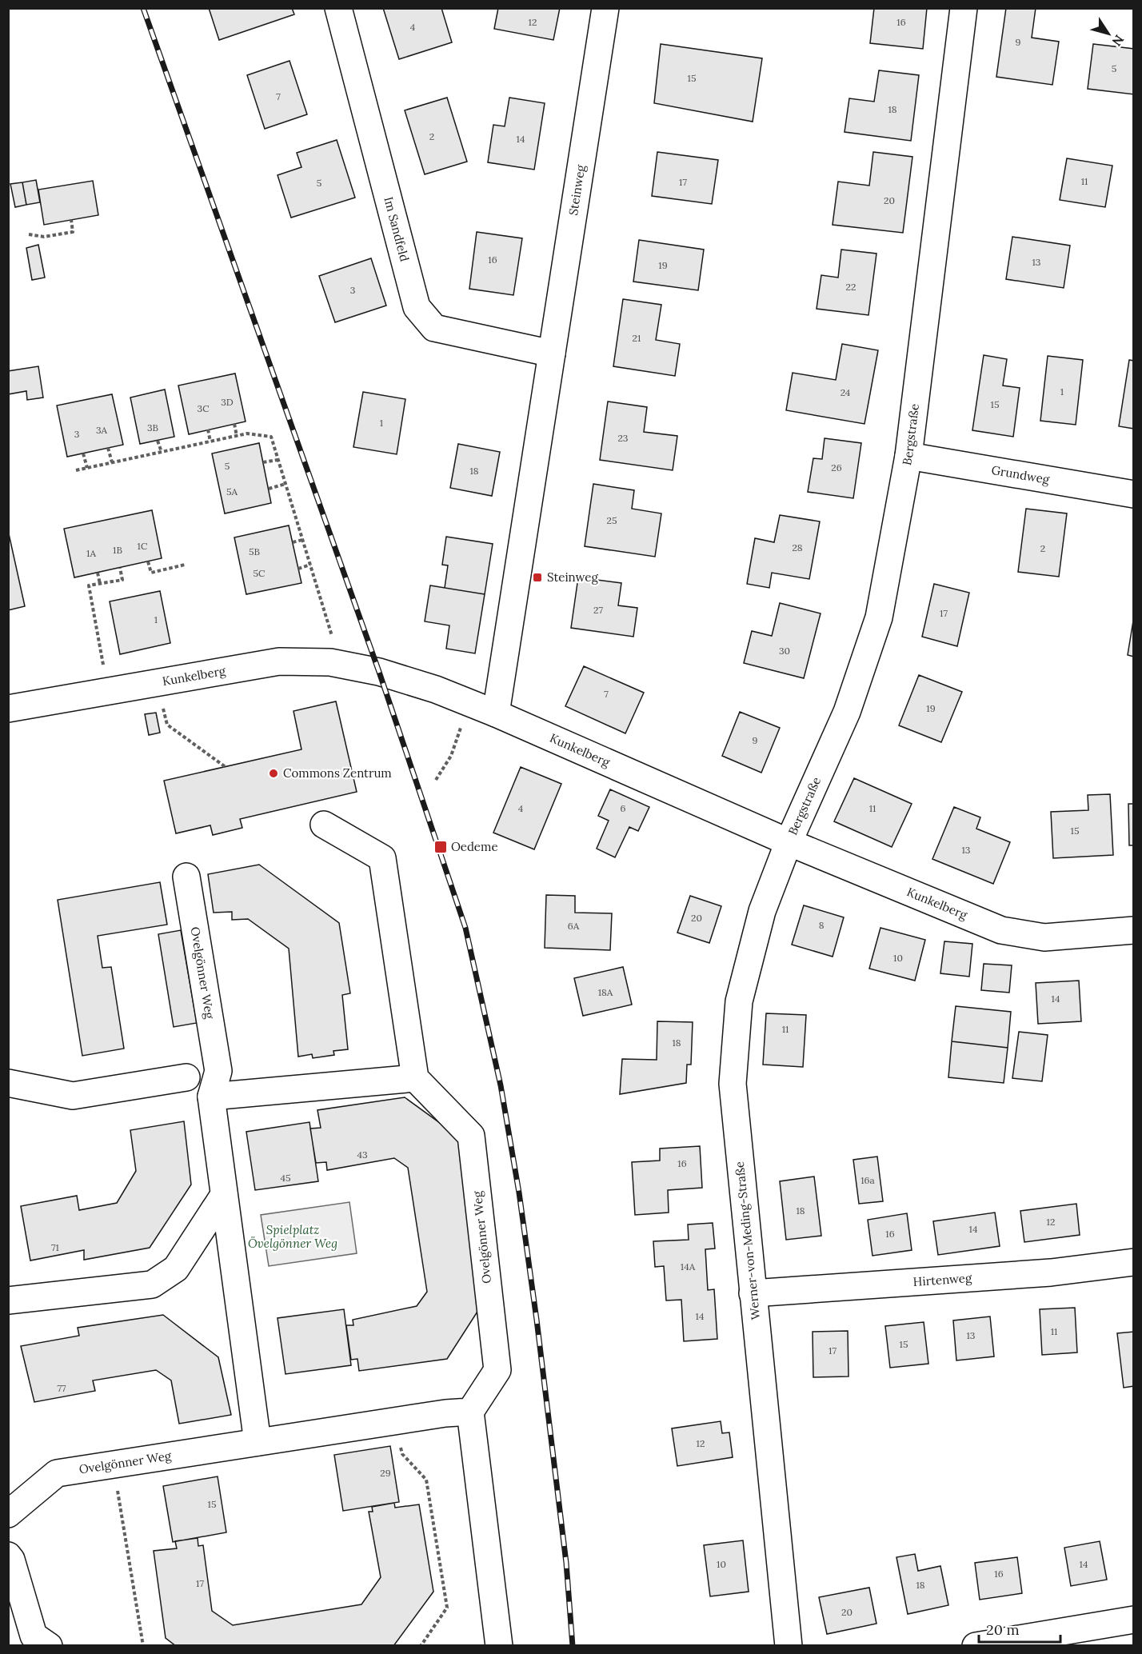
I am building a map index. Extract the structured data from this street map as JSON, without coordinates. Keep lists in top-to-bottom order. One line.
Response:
{"streets":{"street":["Steinweg","Im Sandfeld","Bergstraße","Grundweg","Kunkelberg","Ovelgönner Weg","Werner-von-Meding-Straße","Hirtenweg"]},"crossings":[["Steinweg","Im Sandfeld"],["Steinweg","Kunkelberg"],["Bergstraße","Grundweg"],["Bergstraße","Kunkelberg"],["Bergstraße","Werner-von-Meding-Straße"],["Kunkelberg","Werner-von-Meding-Straße"],["Werner-von-Meding-Straße","Hirtenweg"]],"parks":["Spielplatz Övelgönner Weg"],"places":{"transit":["Steinweg","Oedeme"],"other":["Commons Zentrum"]},"house_numbers":["12","16","4","9","5","15","7","18","2","14","11","17","5","20","16","13","19","22","3","21","1","24","3D","15","3C","1","3B","3A","3","23","5","26","18","5A","25","1C","28","2","1B","5B","1A","5C","27","17","1","30","7","19","9","4","6","11","15","13","20","8","6A","10","18A","14","11","18","43","16","45","16a","18","12","14","16","71","14A","14","11","13","15","17","77","12","29","15","10","14","16","17","18","20"],"scale_bar":"20 m","north":"bottom right"}
